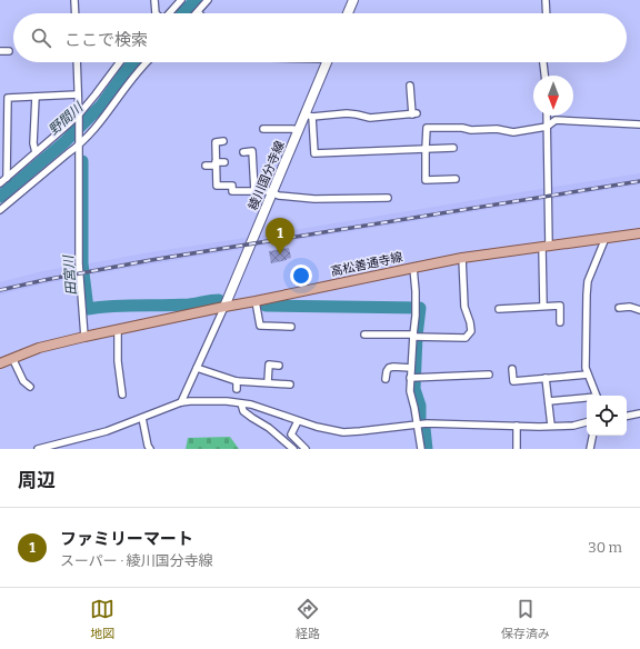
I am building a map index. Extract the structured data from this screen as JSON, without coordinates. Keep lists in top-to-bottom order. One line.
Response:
{"streets":{"main road":["綾川国分寺線","高松善通寺線"]},"crossings":[["綾川国分寺線","高松善通寺線"]],"water":["野間川","田宮川"],"north":"bottom","page":{"search":"ここで検索","pins":"1","heading":"周辺","list":[{"mark":"1","name":"ファミリーマート","note":"スーパー · 綾川国分寺線","value":"30 m"}],"nav":["地図","経路","保存済み"]}}
